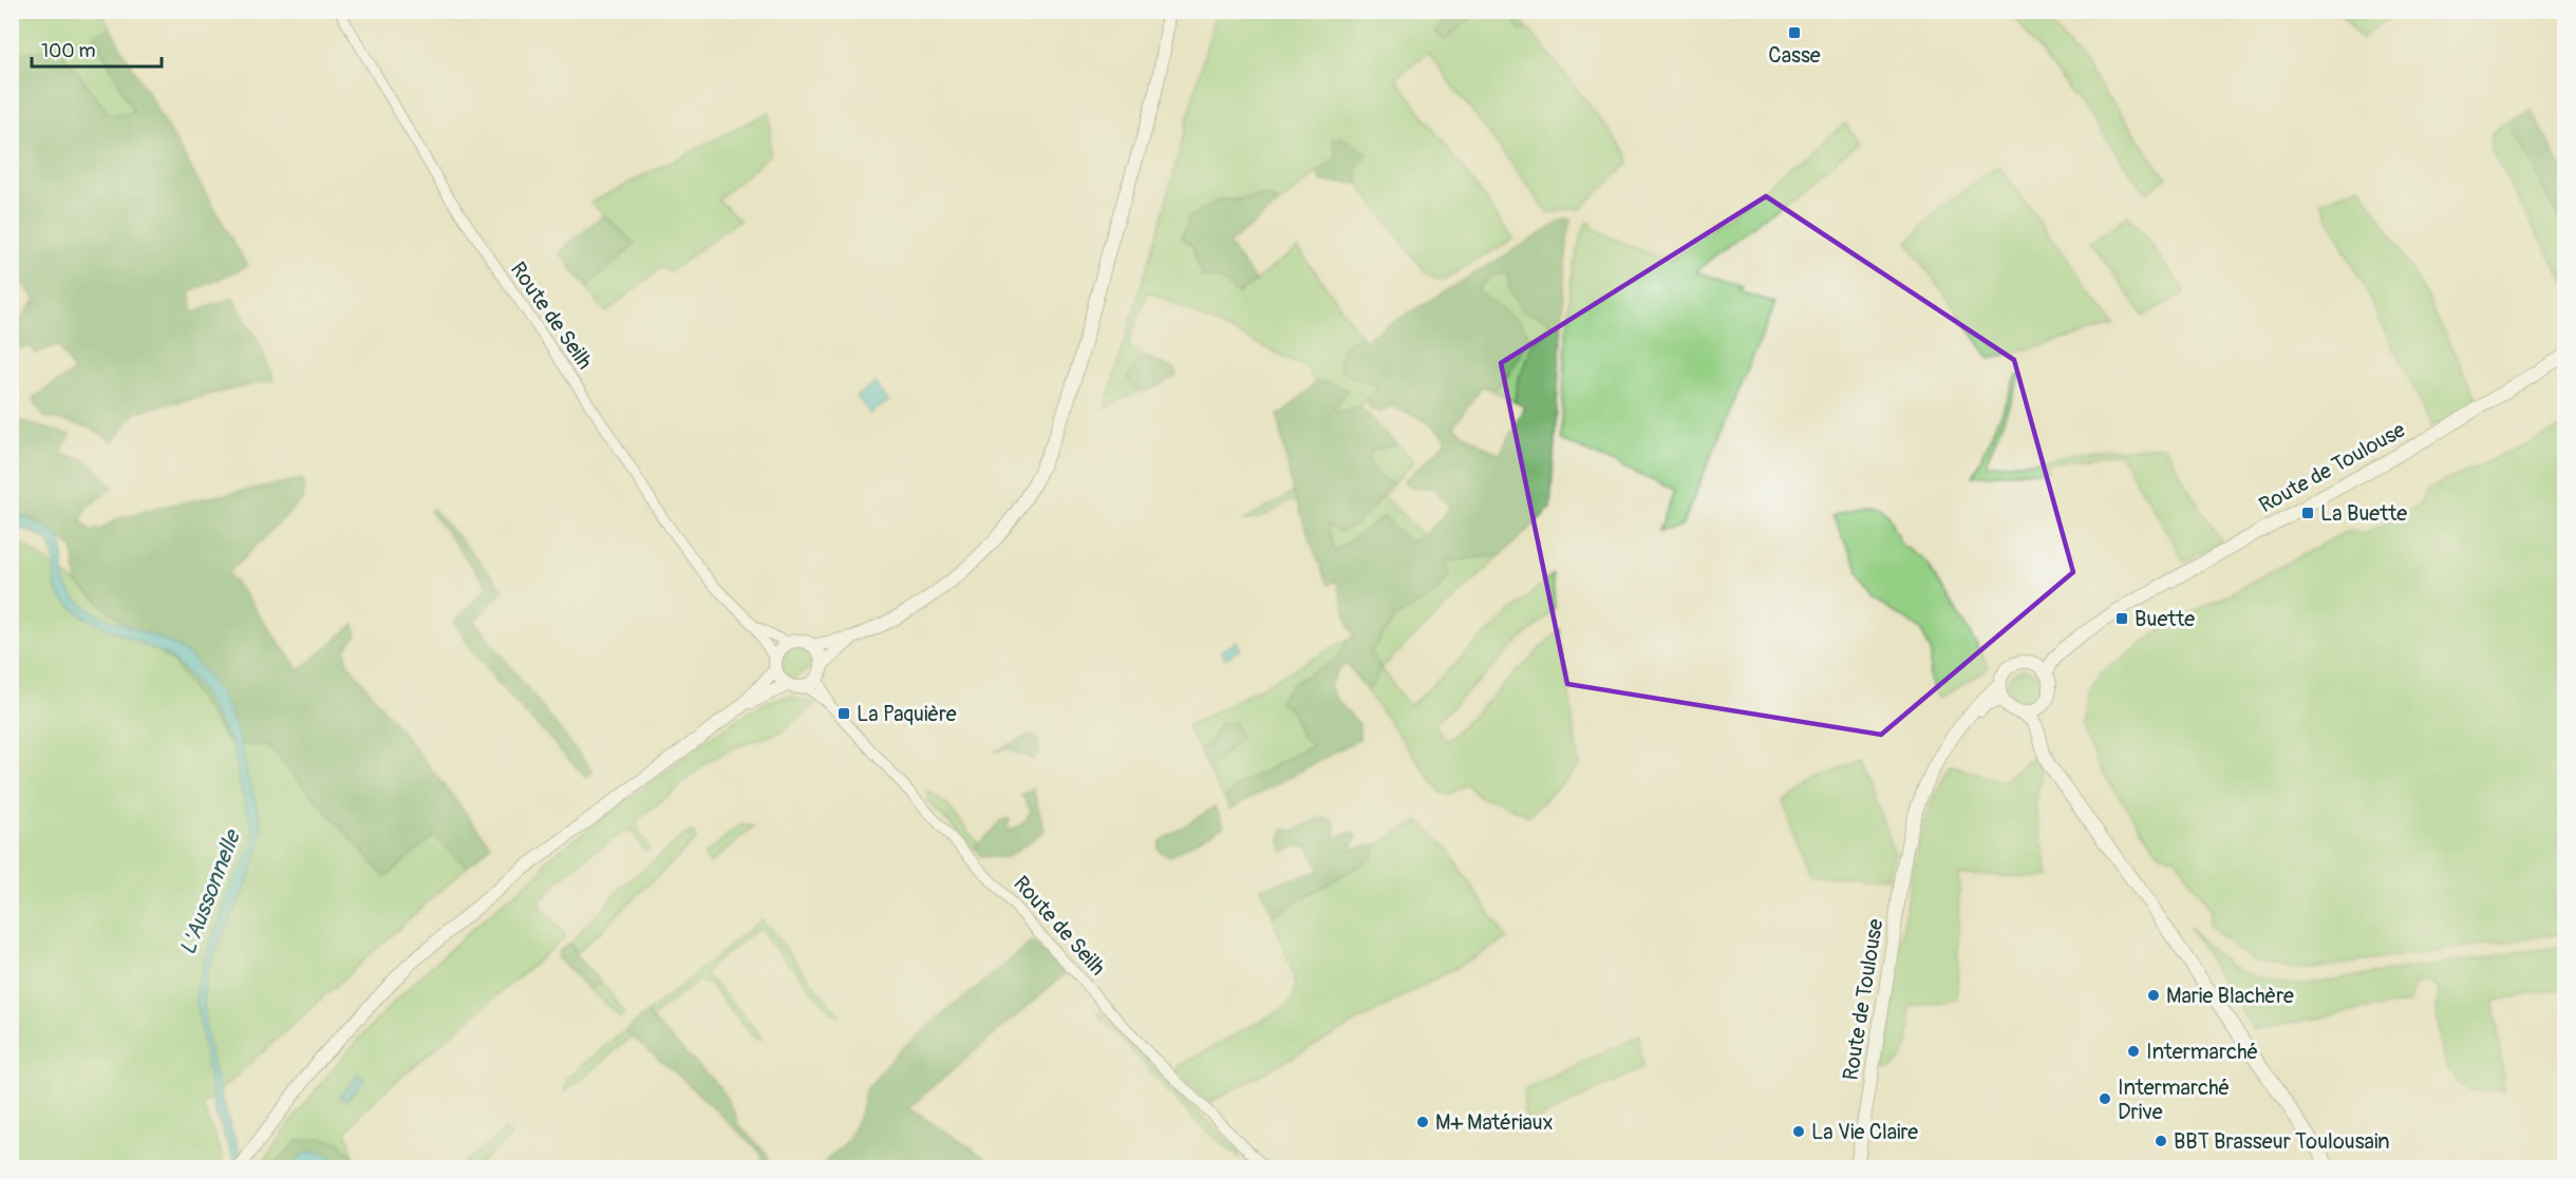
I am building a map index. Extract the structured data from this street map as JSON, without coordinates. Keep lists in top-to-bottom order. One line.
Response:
{"streets":{"main road":["Route de Toulouse"],"street":["Route de Seilh"]},"water":["L'Aussonnelle"],"places":{"transit":["Casse","La Buette","Buette","La Paquière"],"other":["Marie Blachère","Intermarché","Intermarché Drive","M+ Matériaux","La Vie Claire","BBT Brasseur Toulousain"]},"scale_bar":"100 m"}
